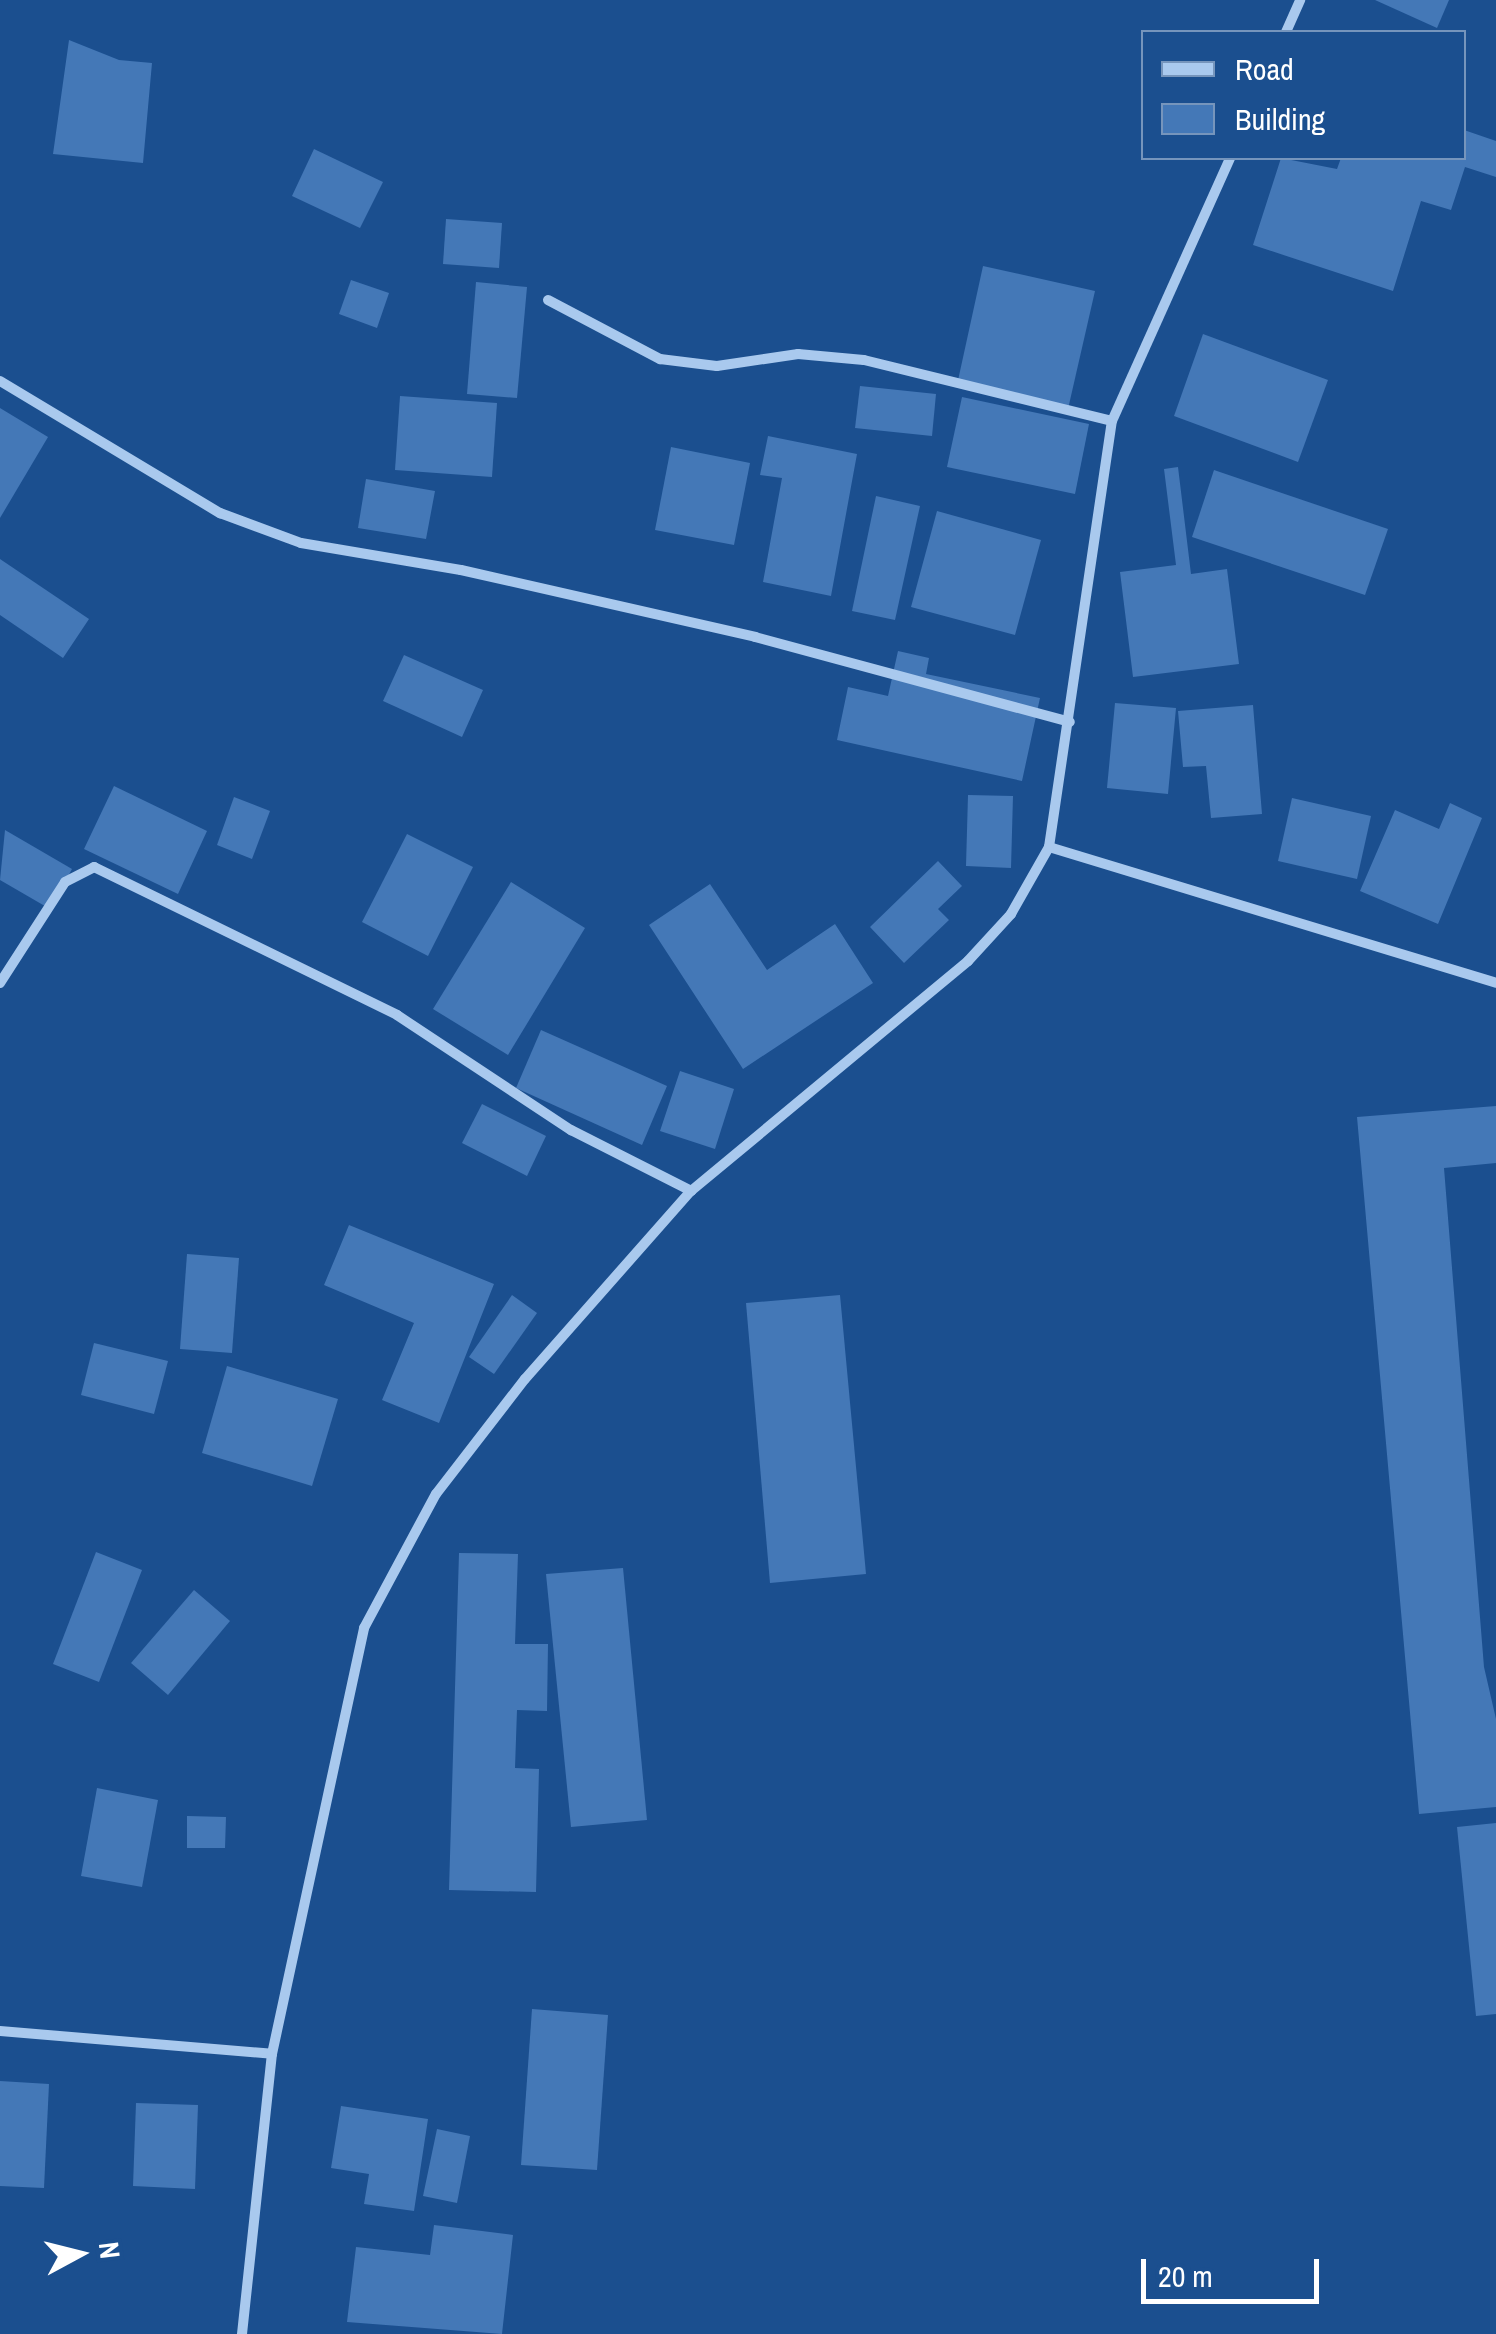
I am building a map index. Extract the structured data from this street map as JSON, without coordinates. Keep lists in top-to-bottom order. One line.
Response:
{"legend":["Road","Building"],"scale_bar":"20 m","north":"right"}
